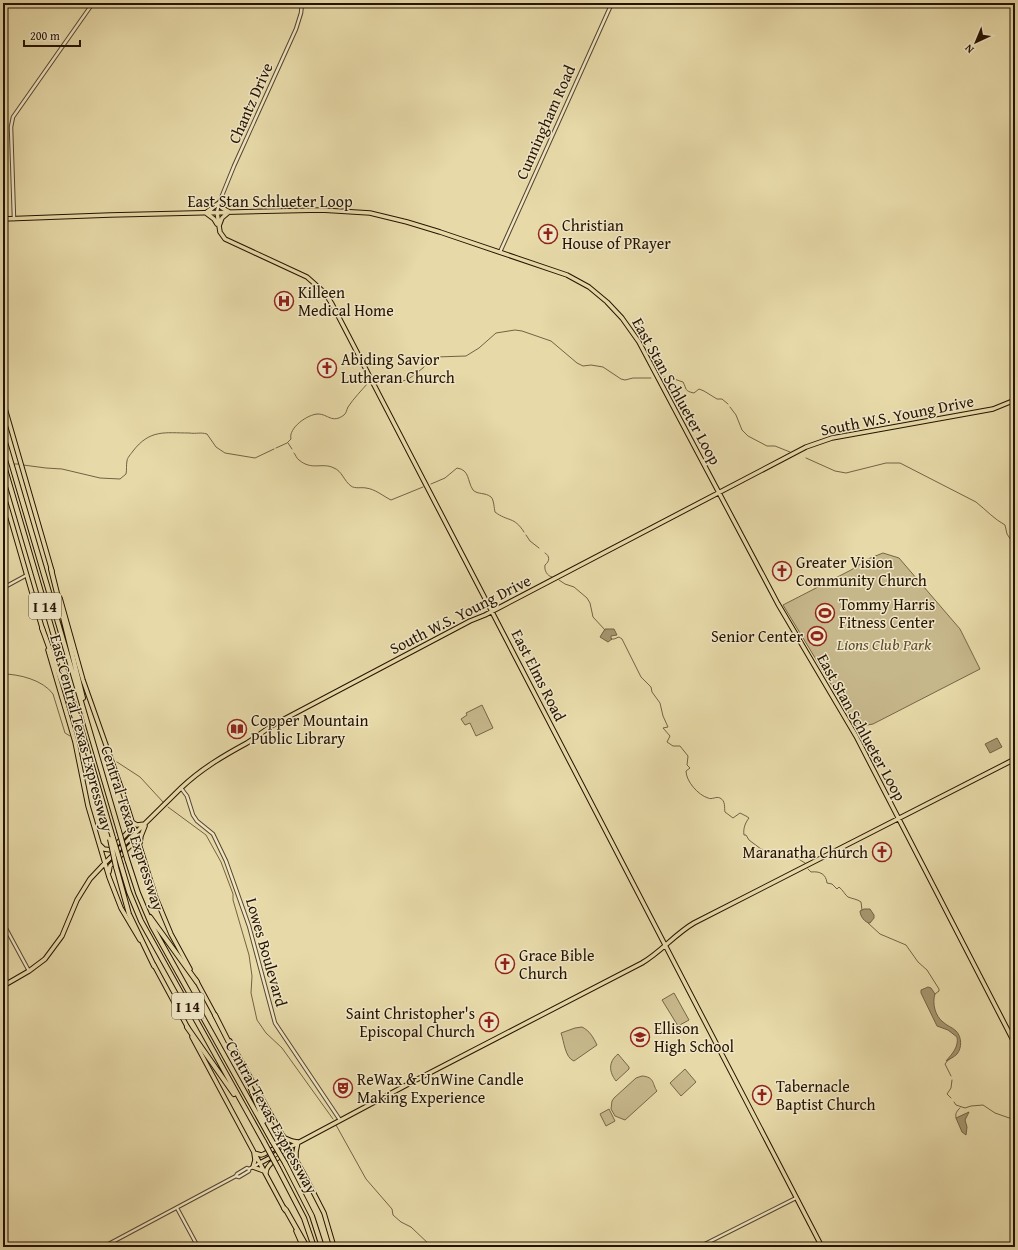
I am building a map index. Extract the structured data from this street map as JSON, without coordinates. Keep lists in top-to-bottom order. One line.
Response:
{"streets":{"highway":["I 14","Central Texas Expressway"],"main road":["East Stan Schlueter Loop","South W.S. Young Drive","East Elms Road","East Central Texas Expressway"],"street":["Chantz Drive","Cunningham Road","Lowes Boulevard"]},"crossings":[["Chantz Drive","East Stan Schlueter Loop"],["Cunningham Road","East Stan Schlueter Loop"],["East Stan Schlueter Loop","South W.S. Young Drive"],["East Stan Schlueter Loop","East Elms Road"],["South W.S. Young Drive","East Elms Road"],["South W.S. Young Drive","East Central Texas Expressway"],["South W.S. Young Drive","Lowes Boulevard"]],"parks":["Lions Club Park"],"places":{"church":["Christian House of PRayer","Abiding Savior Lutheran Church","Greater Vision Community Church","Maranatha Church","Grace Bible Church","Saint Christopher's Episcopal Church","Tabernacle Baptist Church"],"hospital":["Killeen Medical Home"],"sports":["Tommy Harris Fitness Center","Senior Center"],"library":["Copper Mountain Public Library"],"school or university":["Ellison High School"],"theatre":["ReWax & UnWine Candle Making Experience"]},"scale_bar":"200 m","north":"bottom left"}
